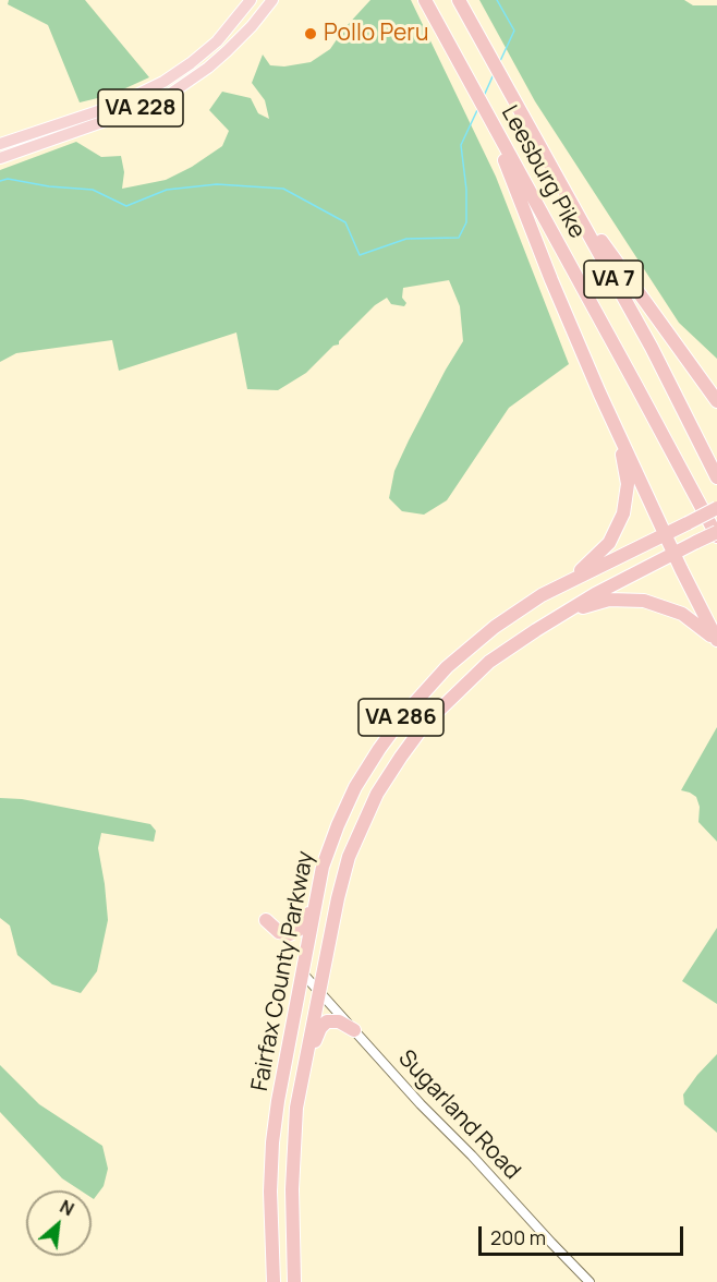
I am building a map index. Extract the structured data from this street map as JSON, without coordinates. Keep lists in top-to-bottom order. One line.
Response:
{"streets":{"highway":["Leesburg Pike","VA 7","VA 286","Fairfax County Parkway"],"main road":["VA 228"],"street":["Sugarland Road"]},"crossings":[["Leesburg Pike","Fairfax County Parkway"],["Fairfax County Parkway","Sugarland Road"]],"places":["Pollo Peru"],"scale_bar":"200 m","north":"top right"}
